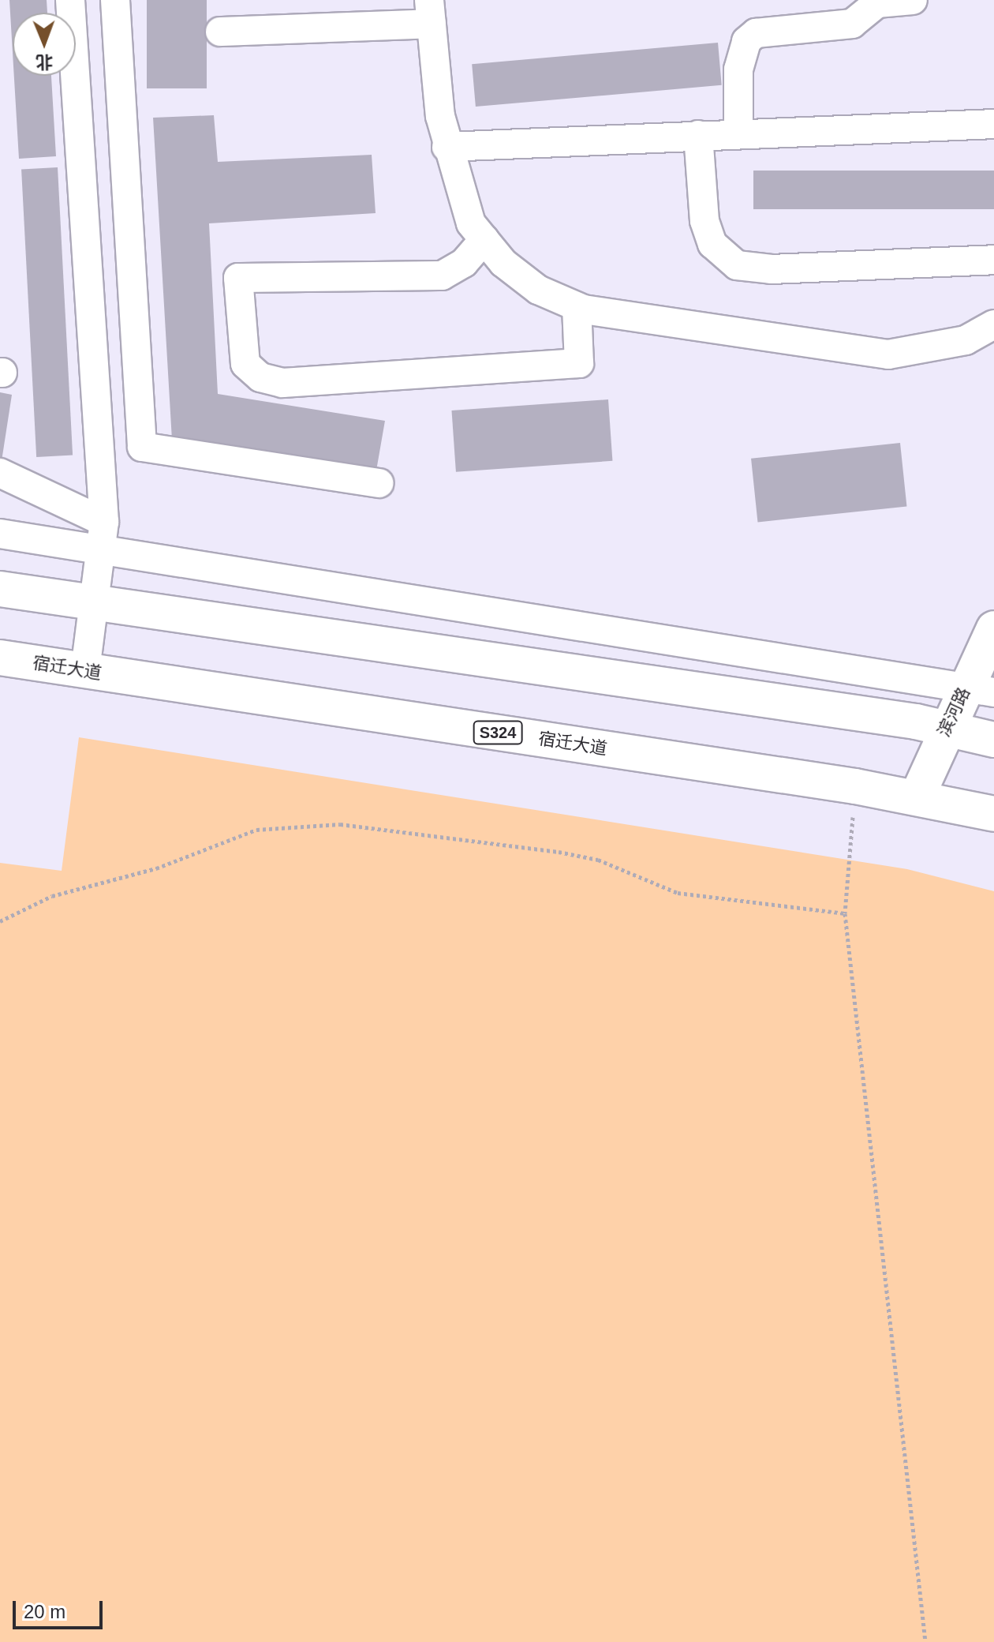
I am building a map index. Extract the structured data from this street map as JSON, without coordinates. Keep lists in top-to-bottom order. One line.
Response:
{"streets":{"main road":["宿迁大道","滨河路","S324"]},"crossings":[["宿迁大道","滨河路"]],"scale_bar":"20 m","north":"bottom"}
